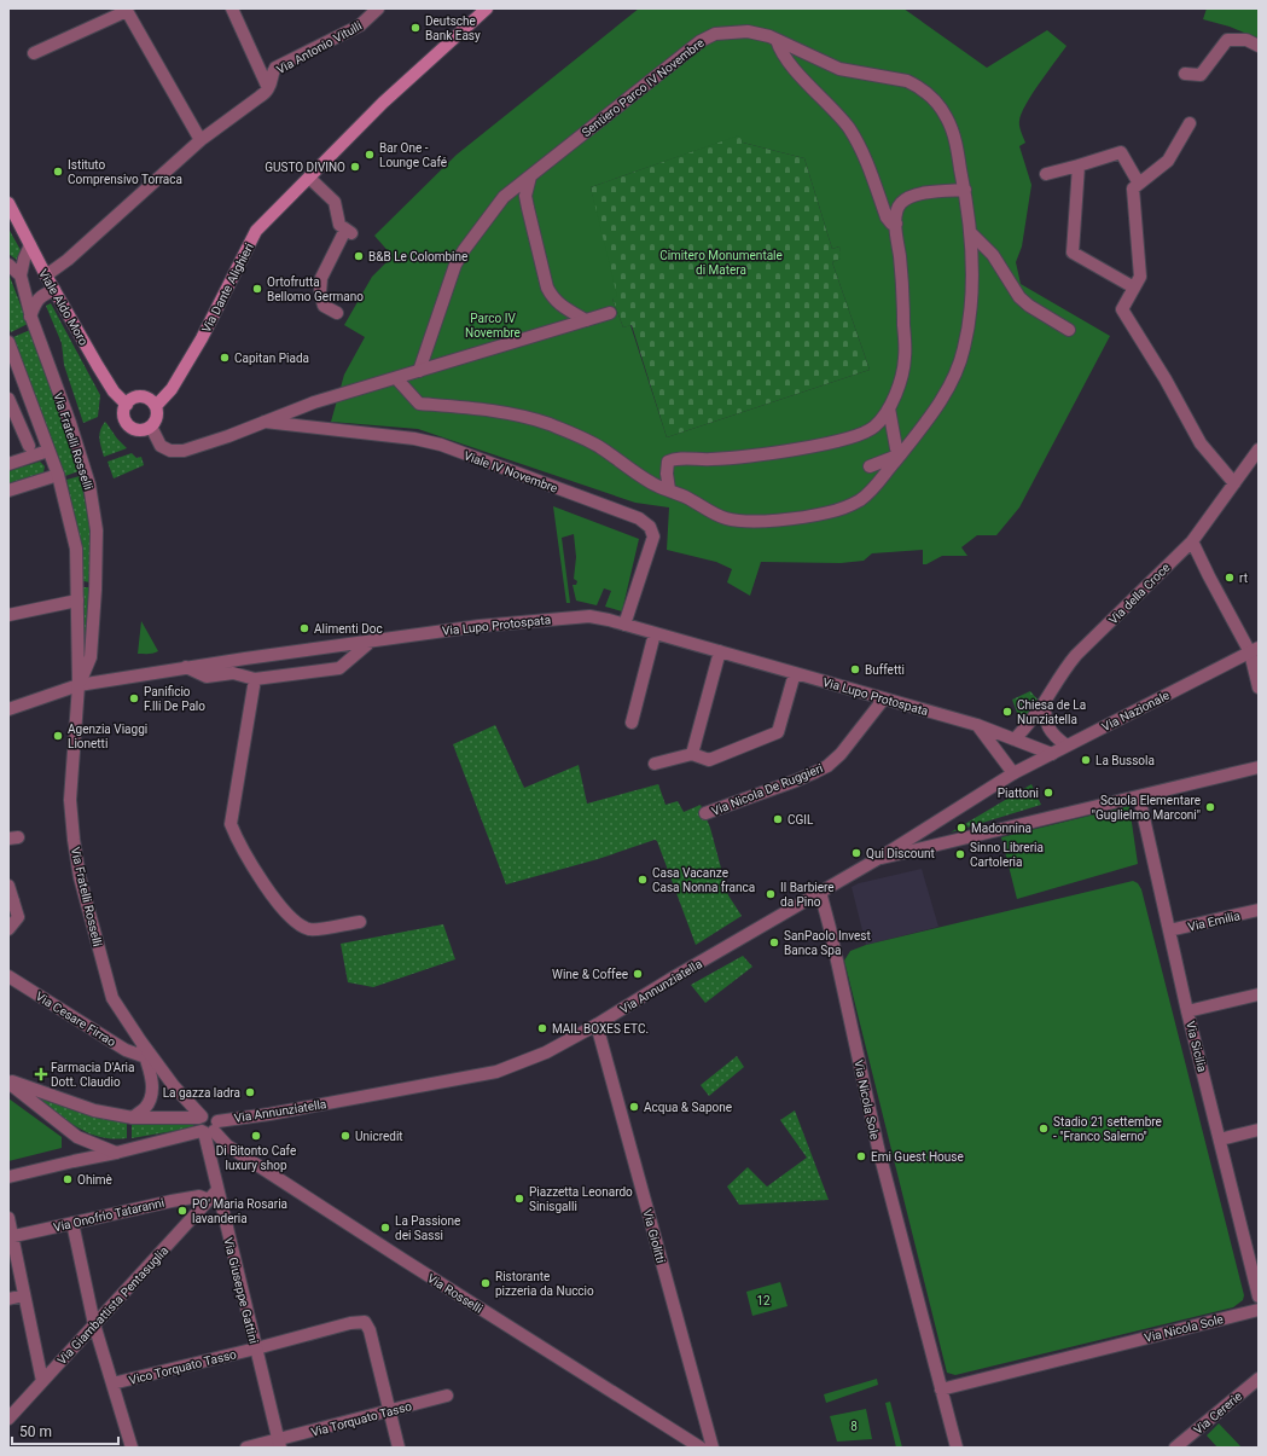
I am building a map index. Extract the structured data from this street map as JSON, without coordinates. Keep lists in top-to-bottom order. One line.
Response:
{"streets":{"main road":["Via Dante Alighieri","Viale Aldo Moro"],"street":["Via Antonio Vitulli","Sentiero Parco IV Novembre","Via Fratelli Rosselli","Viale IV Novembre","Via della Croce","Via Lupo Protospata","Via Nazionale","Via Nicola De Ruggieri","Via Emilia","Via Annunziatella","Via Cesare Firrao","Via Sicilia","Via Nicola Sole","Via Onofrio Tataranni","Via Giolitti","Via Giuseppe Gattini","Via Rosselli","Via Giambattista Pentasuglia","Vico Torquato Tasso","Via Cererie","Via Torquato Tasso"]},"crossings":[["Via Antonio Vitulli","Viale Aldo Moro"],["Sentiero Parco IV Novembre","Viale IV Novembre"],["Via Dante Alighieri","Viale Aldo Moro"],["Via Dante Alighieri","Viale IV Novembre"],["Viale Aldo Moro","Viale IV Novembre"],["Via Fratelli Rosselli","Via Lupo Protospata"],["Via Fratelli Rosselli","Via Annunziatella"],["Via Fratelli Rosselli","Via Cesare Firrao"],["Via Fratelli Rosselli","Via Giuseppe Gattini"],["Via Fratelli Rosselli","Via Rosselli"],["Viale IV Novembre","Via Lupo Protospata"],["Via della Croce","Via Lupo Protospata"],["Via Lupo Protospata","Via Nazionale"],["Via Lupo Protospata","Via Nicola De Ruggieri"],["Via Nazionale","Via Annunziatella"],["Via Emilia","Via Sicilia"],["Via Annunziatella","Via Nicola Sole"],["Via Annunziatella","Via Giolitti"],["Via Annunziatella","Via Giuseppe Gattini"],["Via Annunziatella","Via Rosselli"],["Via Onofrio Tataranni","Via Giuseppe Gattini"],["Via Onofrio Tataranni","Via Giambattista Pentasuglia"],["Via Giuseppe Gattini","Via Rosselli"],["Via Giuseppe Gattini","Via Giambattista Pentasuglia"],["Via Giuseppe Gattini","Vico Torquato Tasso"],["Via Giuseppe Gattini","Via Torquato Tasso"],["Vico Torquato Tasso","Via Torquato Tasso"]],"parks":["Cimitero Monumentale di Matera","Parco IV Novembre","12","8"],"places":{"other":["Deutsche Bank Easy","Bar One - Lounge Café","GUSTO DIVINO","Istituto Comprensivo Torraca","B&B Le Colombine","Ortofrutta Bellomo Germano","Capitan Piada","rt","Alimenti Doc","Buffetti","Panificio F.lli De Palo","Chiesa de La Nunziatella","Agenzia Viaggi Lionetti","La Bussola","Piattoni","Scuola Elementare \"Guglielmo Marconi\"","CGIL","Madonnina","Qui Discount","Sinno Libreria Cartoleria","Casa Vacanze Casa Nonna franca","Il Barbiere da Pino","SanPaolo Invest Banca Spa","Wine & Coffee","MAIL BOXES ETC.","La gazza ladra","Acqua & Sapone","Stadio 21 settembre - \"Franco Salerno\"","Di Bitonto Cafe luxury shop","Unicredit","Emi Guest House","Ohimè","Piazzetta Leonardo Sinisgalli","PO' Maria Rosaria lavanderia","La Passione dei Sassi","Ristorante pizzeria da Nuccio"],"health":["Farmacia D'Aria Dott. Claudio"]},"scale_bar":"50 m"}
